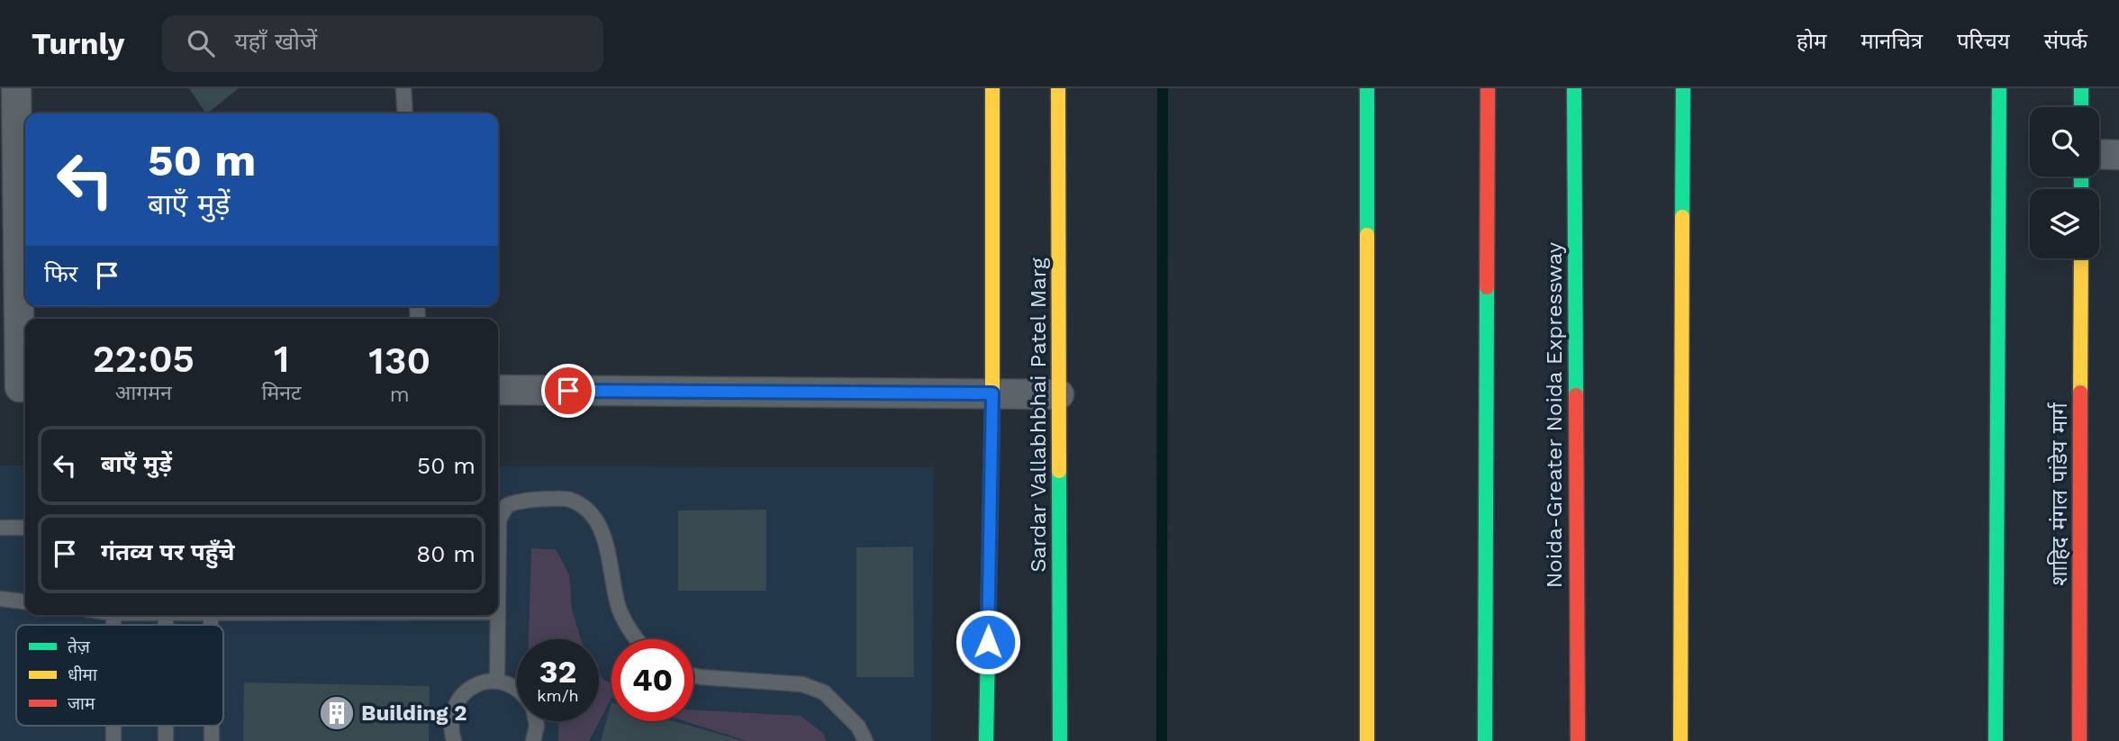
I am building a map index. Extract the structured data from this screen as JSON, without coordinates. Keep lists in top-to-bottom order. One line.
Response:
{"streets":{"main road":["Sardar Vallabhbhai Patel Marg","Noida-Greater Noida Expressway","शाहिद मंगल पांडेय मार्ग"]},"places":{"building":["Building 2"]},"legend":["तेज़","धीमा","जाम"],"page":{"header":"Turnly","search":"यहाँ खोजें","nav":["होम","मानचित्र","परिचय","संपर्क"],"turn":["50 m","बाएँ मुड़ें"],"then":"फिर","eta":["22:05","आगमन","1","मिनट","130","m"],"list":[{"name":"बाएँ मुड़ें","value":"50 m"},{"name":"गंतव्य पर पहुँचे","value":"80 m"}],"speed":"32 km/h","limit":"40"}}
